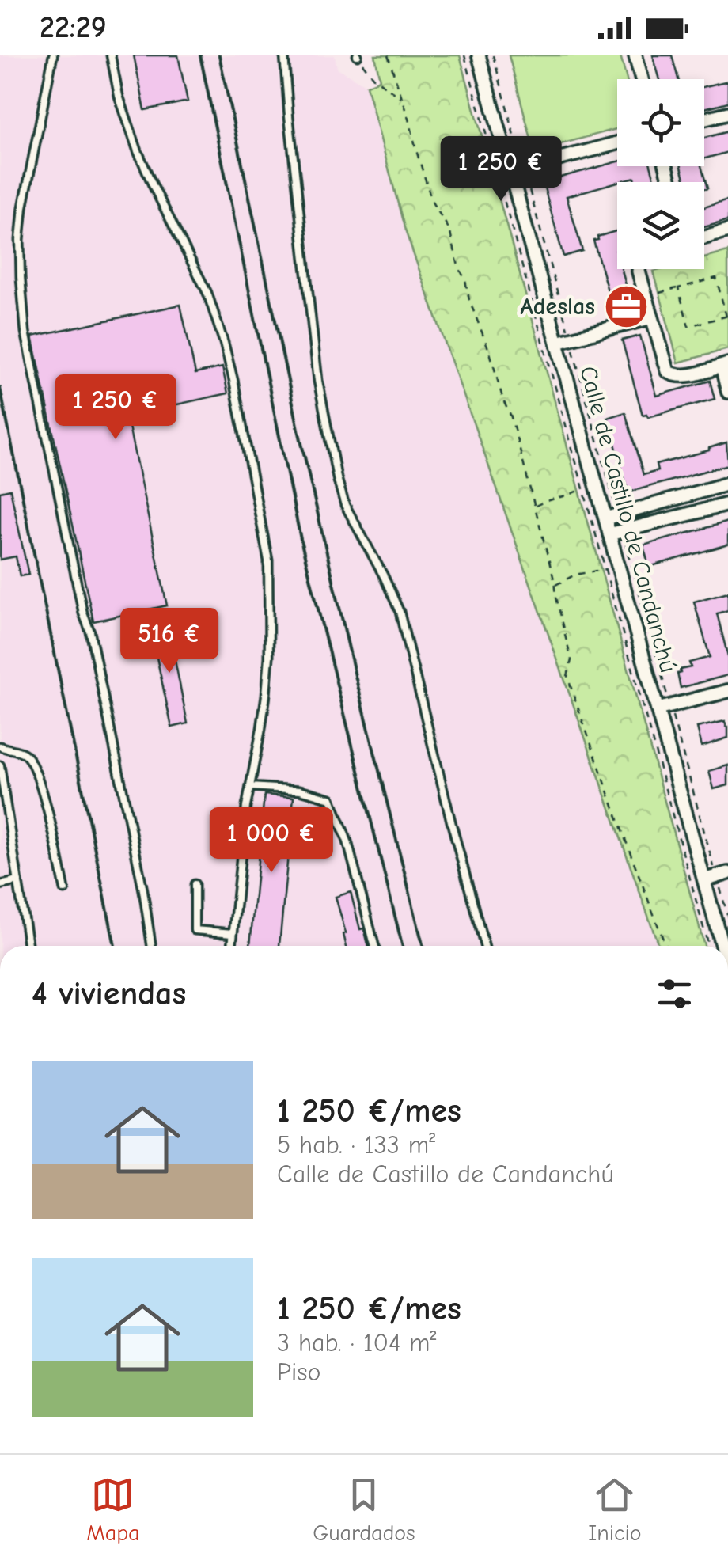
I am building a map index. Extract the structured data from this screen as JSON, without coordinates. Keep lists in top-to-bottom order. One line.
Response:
{"streets":{"street":["Calle de Castillo de Candanchú"]},"places":{"office":["Adeslas"]},"page":{"status":"22:29","price":["1 250 €","1 250 €","516 €","1 000 €"],"heading":"4 viviendas","list":[{"name":"1 250 €/mes","note":"5 hab. · 133 m² · Calle de Castillo de Candanchú"},{"name":"1 250 €/mes","note":"3 hab. · 104 m² · Piso"}],"tabs":["Mapa","Guardados","Inicio"]}}
